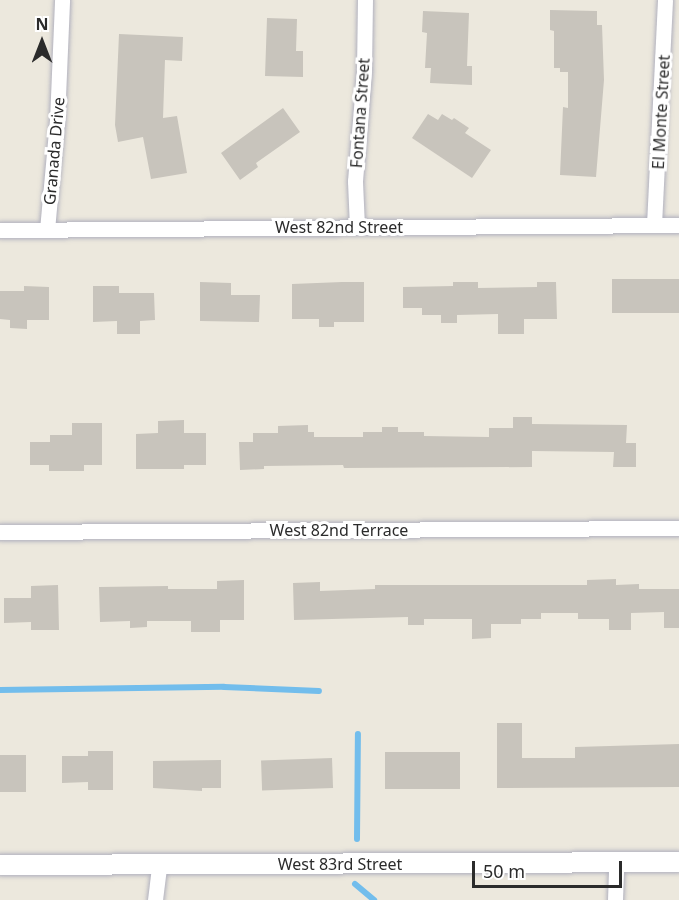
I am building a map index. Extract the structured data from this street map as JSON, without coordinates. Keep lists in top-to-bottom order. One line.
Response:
{"streets":{"street":["El Monte Street","Fontana Street","Granada Drive","West 82nd Street","West 82nd Terrace","West 83rd Street"]},"crossings":[["El Monte Street","West 82nd Street"],["Fontana Street","West 82nd Street"],["Granada Drive","West 82nd Street"]],"scale_bar":"50 m","north":"top"}
